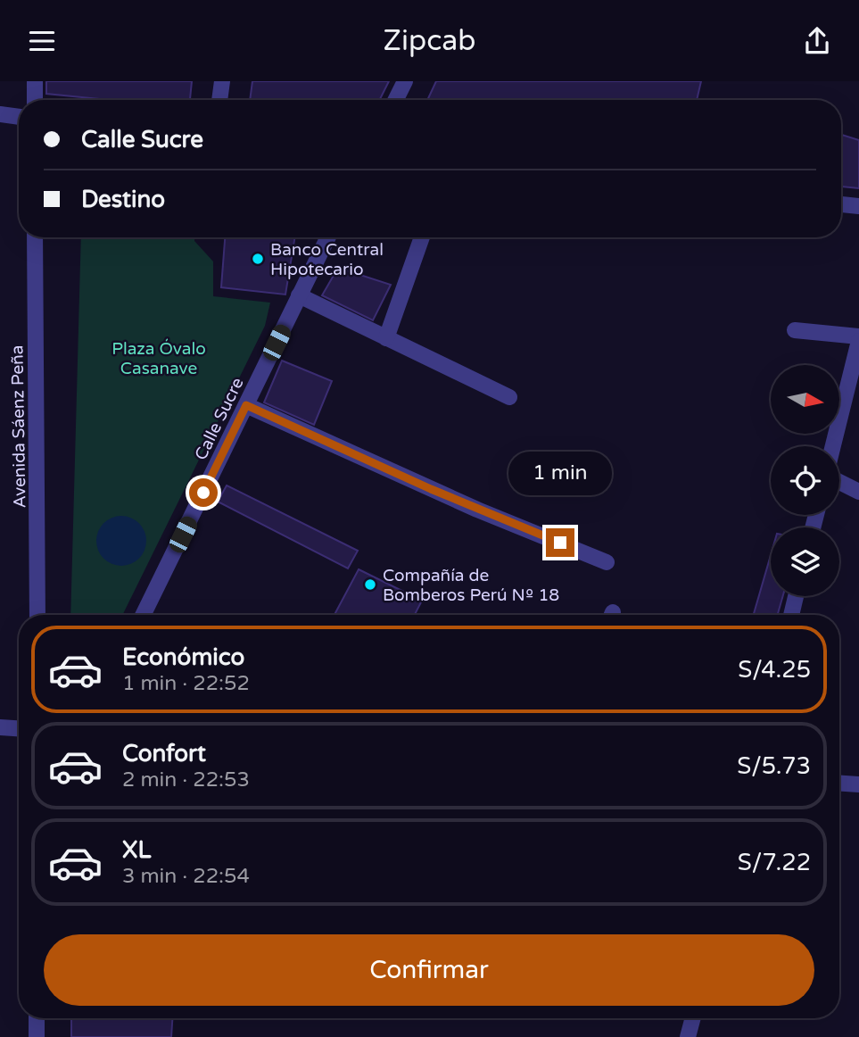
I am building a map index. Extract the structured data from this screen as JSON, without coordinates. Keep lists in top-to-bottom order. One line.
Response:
{"streets":{"street":["Calle Sucre","Avenida Sáenz Peña"]},"parks":["Plaza Óvalo Casanave"],"places":["Banco Central Hipotecario","Compañía de Bomberos Perú Nº 18"],"north":"right","page":{"header":"Zipcab","banner":["Calle Sucre","Destino"],"bubble":"1 min","list":[{"name":"Económico","note":"1 min · 22:52","value":"S/4.25"},{"name":"Confort","note":"2 min · 22:53","value":"S/5.73"},{"name":"XL","note":"3 min · 22:54","value":"S/7.22"}],"buttons":"Confirmar"}}
